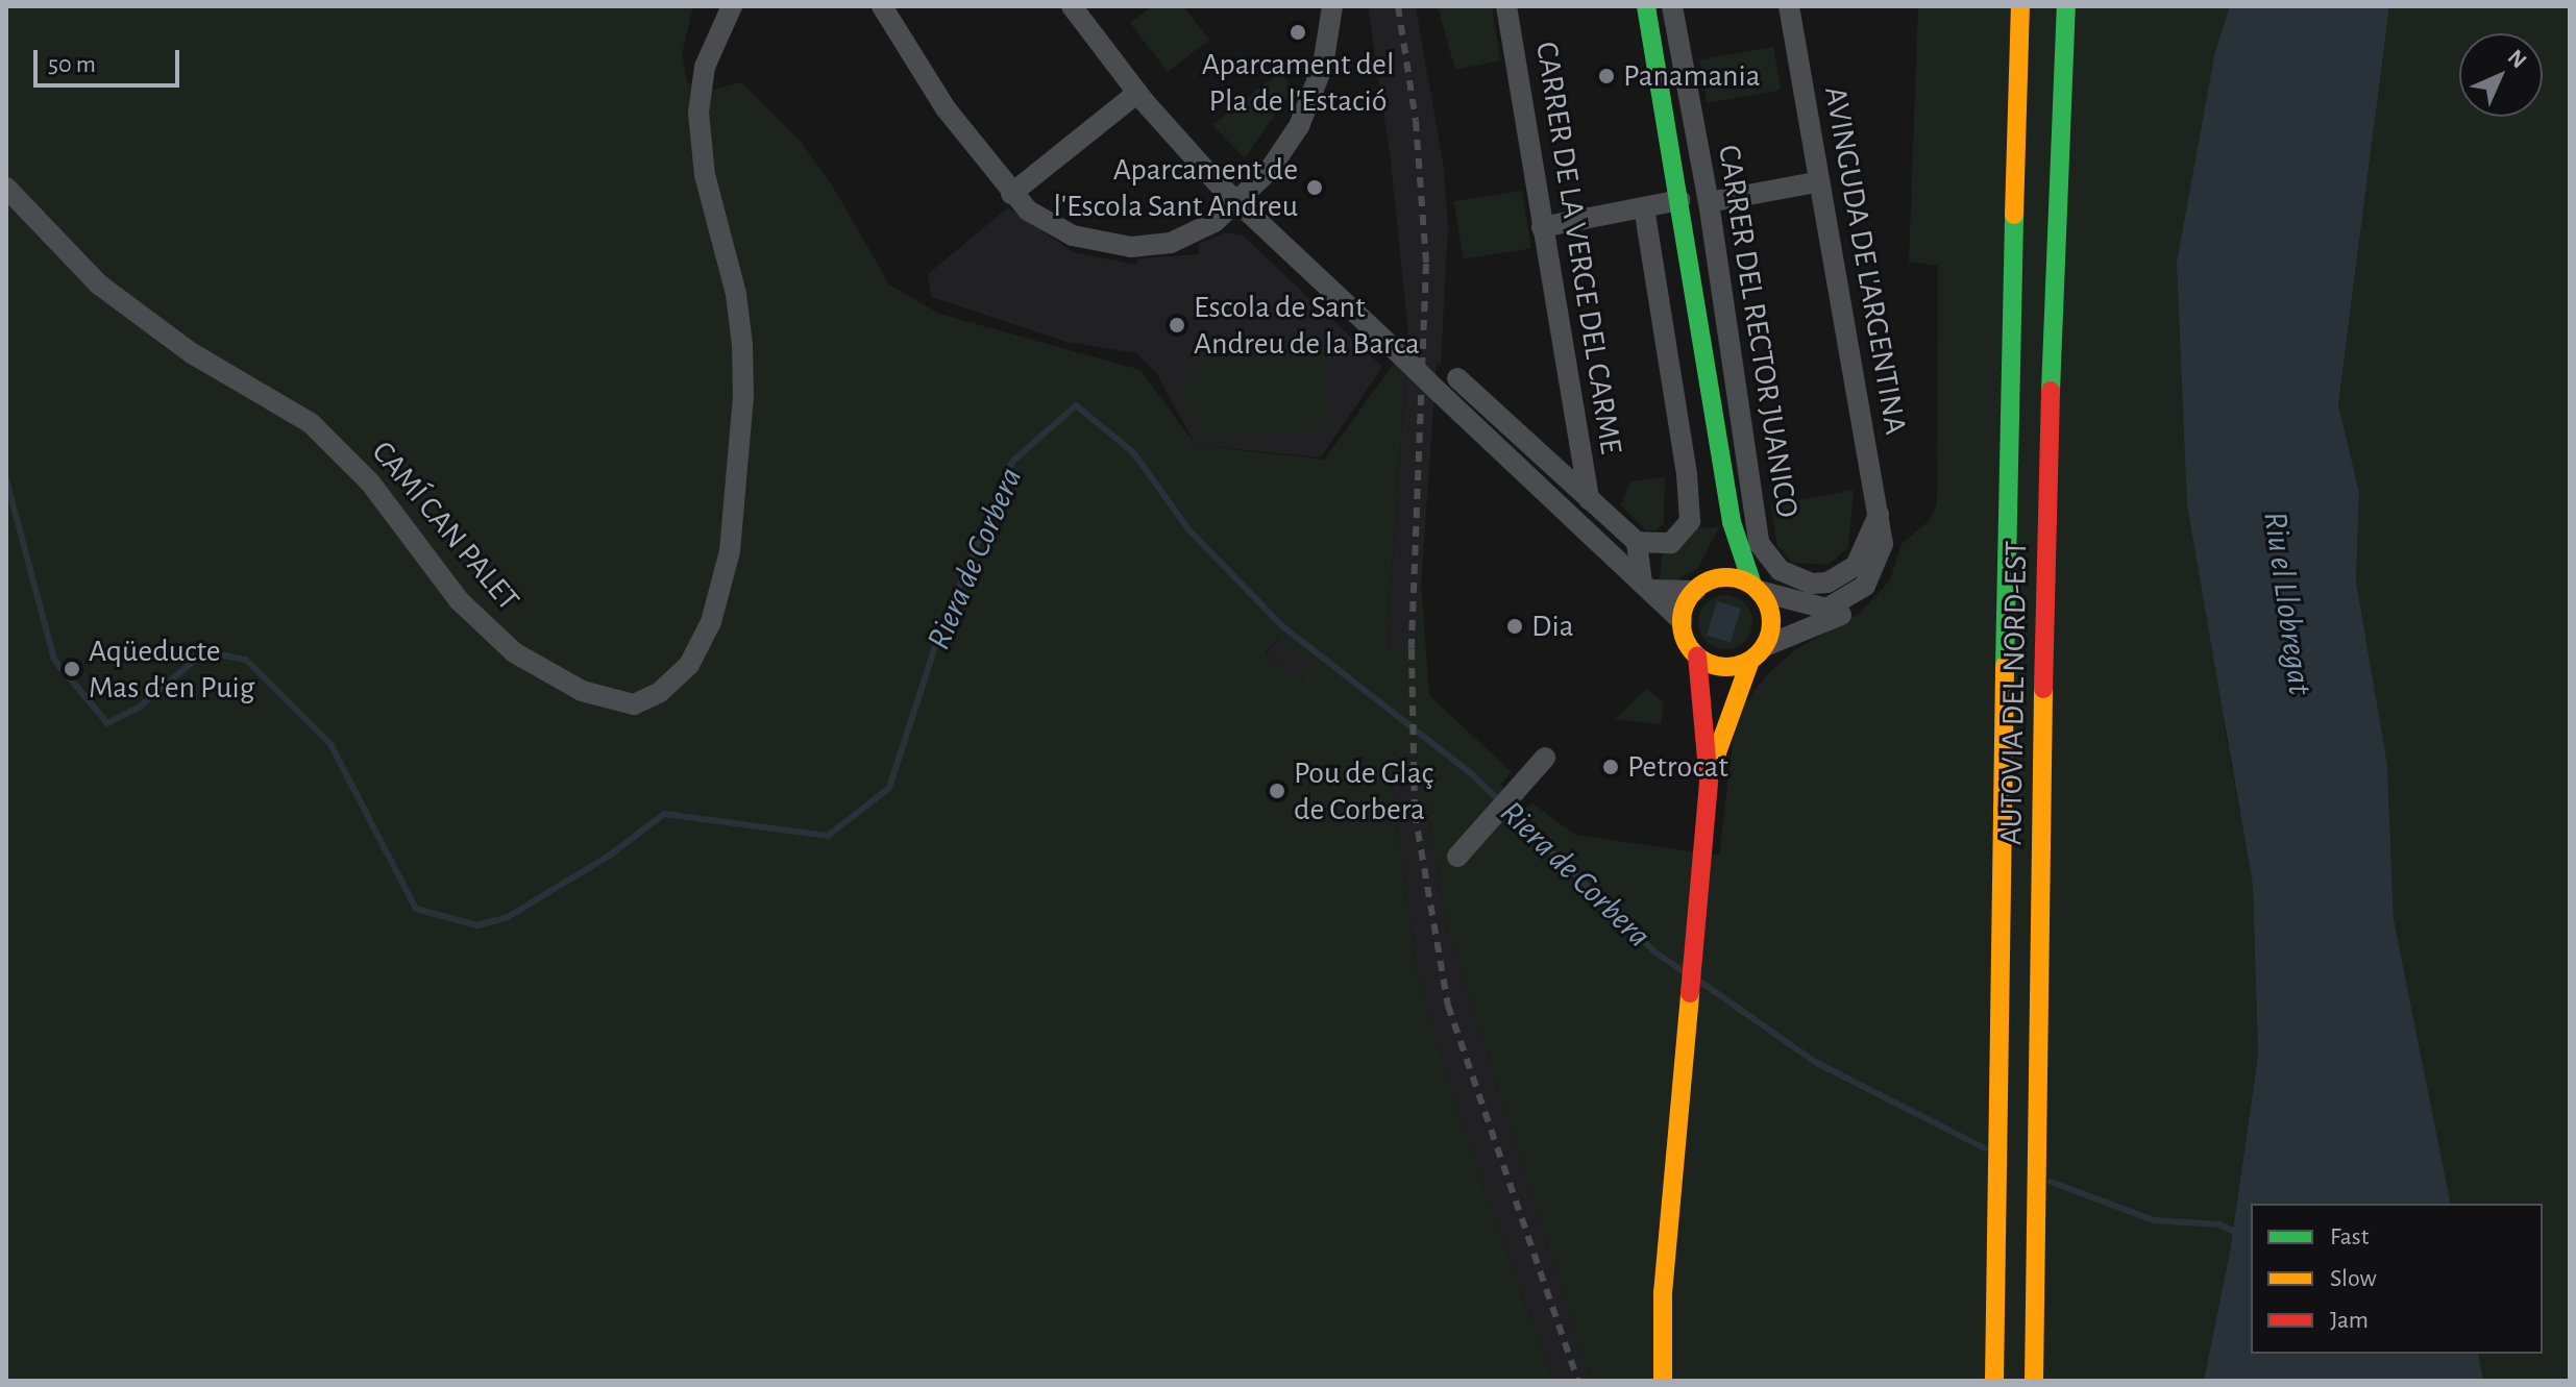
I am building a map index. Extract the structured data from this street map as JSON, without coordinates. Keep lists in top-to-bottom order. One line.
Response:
{"streets":{"main road":["CARRER DEL RECTOR JUANICO","AUTOVIA DEL NORD-EST"],"street":["CARRER DE LA VERGE DEL CARME","AVINGUDA DE L'ARGENTINA","CAMÍ CAN PALET"]},"crossings":[["AVINGUDA DE L'ARGENTINA","CARRER DEL RECTOR JUANICO"]],"water":["Riera de Corbera","Riu el Llobregat"],"places":["Aparcament del Pla de l'Estació","Panamania","Aparcament de l'Escola Sant Andreu","Escola de Sant Andreu de la Barca","Dia","Aqüeducte Mas d'en Puig","Petrocat","Pou de Glaç de Corbera"],"legend":["Fast","Slow","Jam"],"scale_bar":"50 m","north":"top right"}
